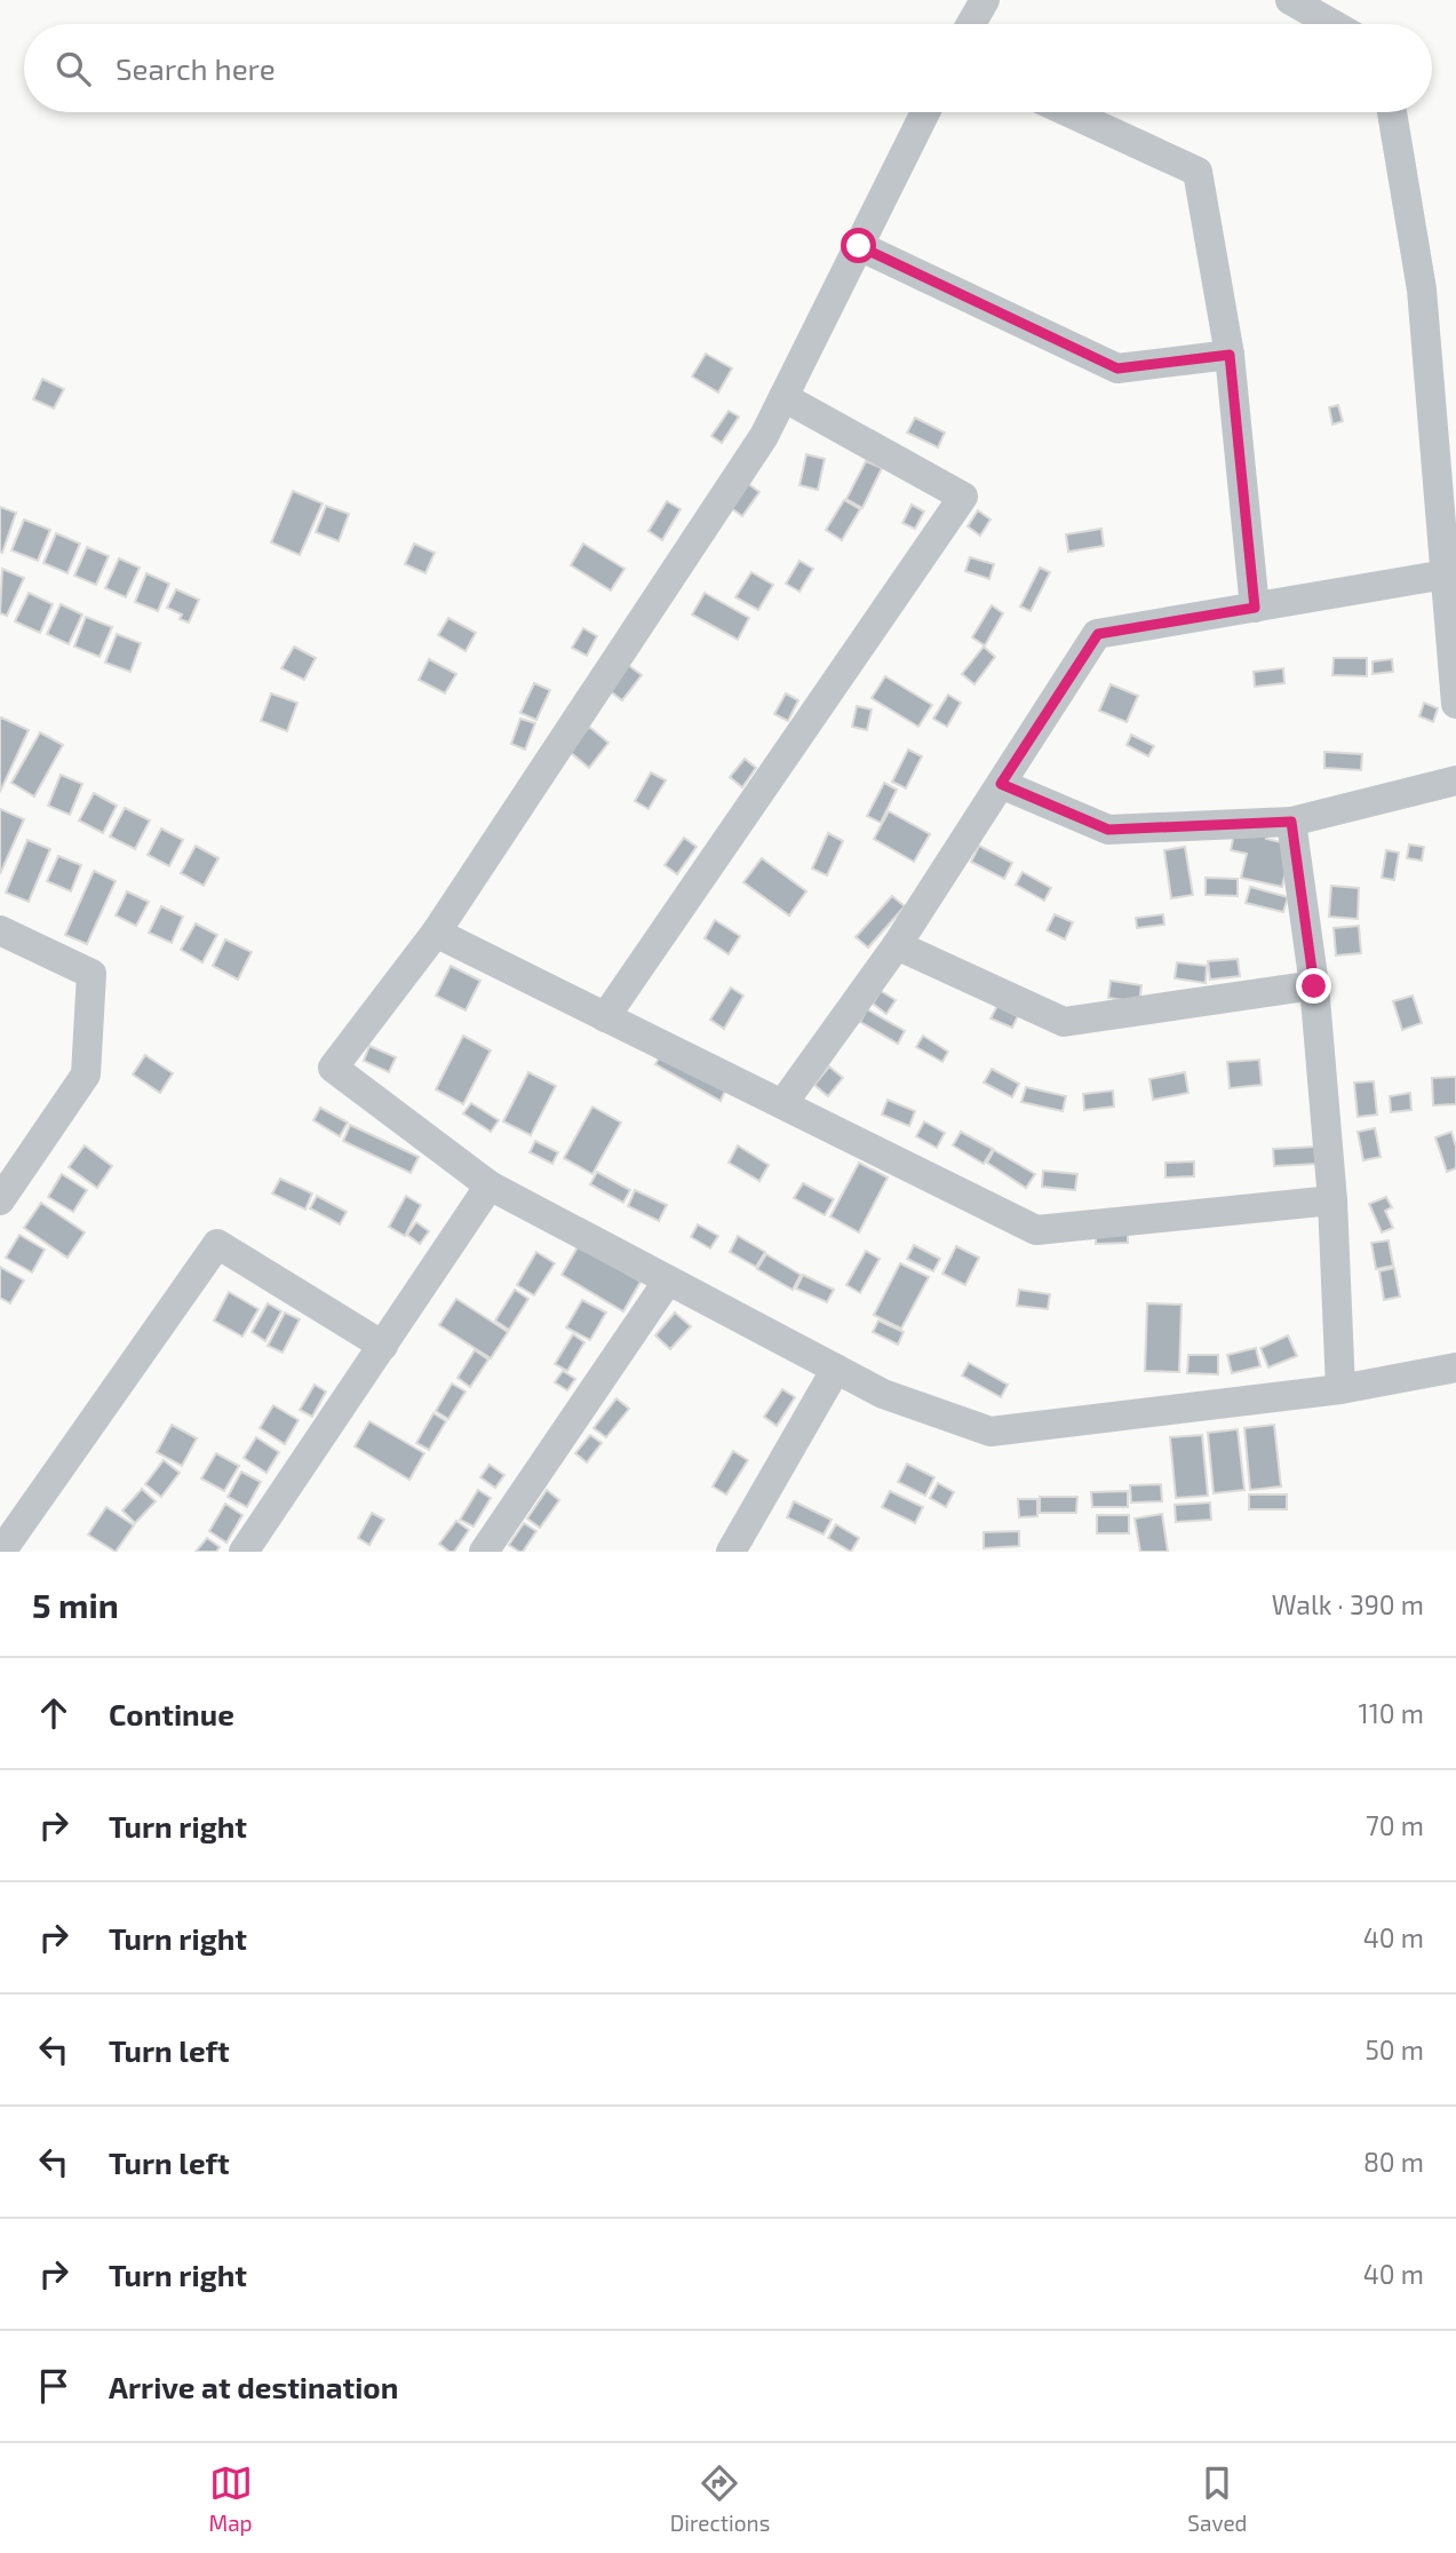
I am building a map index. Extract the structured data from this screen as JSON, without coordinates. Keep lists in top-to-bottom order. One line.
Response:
{"page":{"search":"Search here","heading":["5 min","Walk · 390 m"],"list":[["Continue","110 m"],["Turn right","70 m"],["Turn right","40 m"],["Turn left","50 m"],["Turn left","80 m"],["Turn right","40 m"],"Arrive at destination"],"nav":["Map","Directions","Saved"]}}
